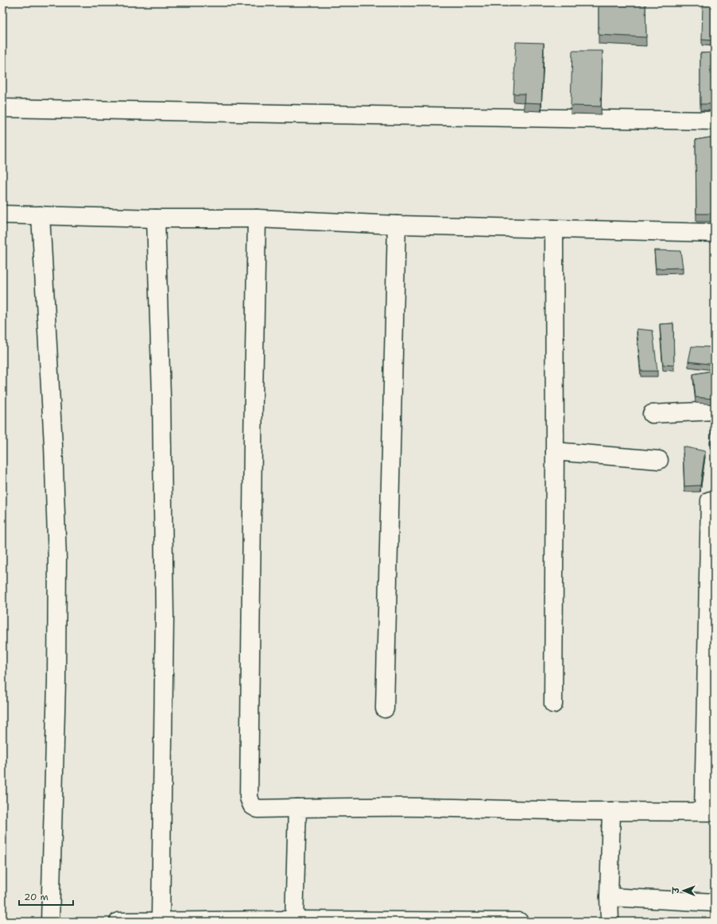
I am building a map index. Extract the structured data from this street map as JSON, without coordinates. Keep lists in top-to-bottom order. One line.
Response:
{"scale_bar":"20 m","north":"left"}
